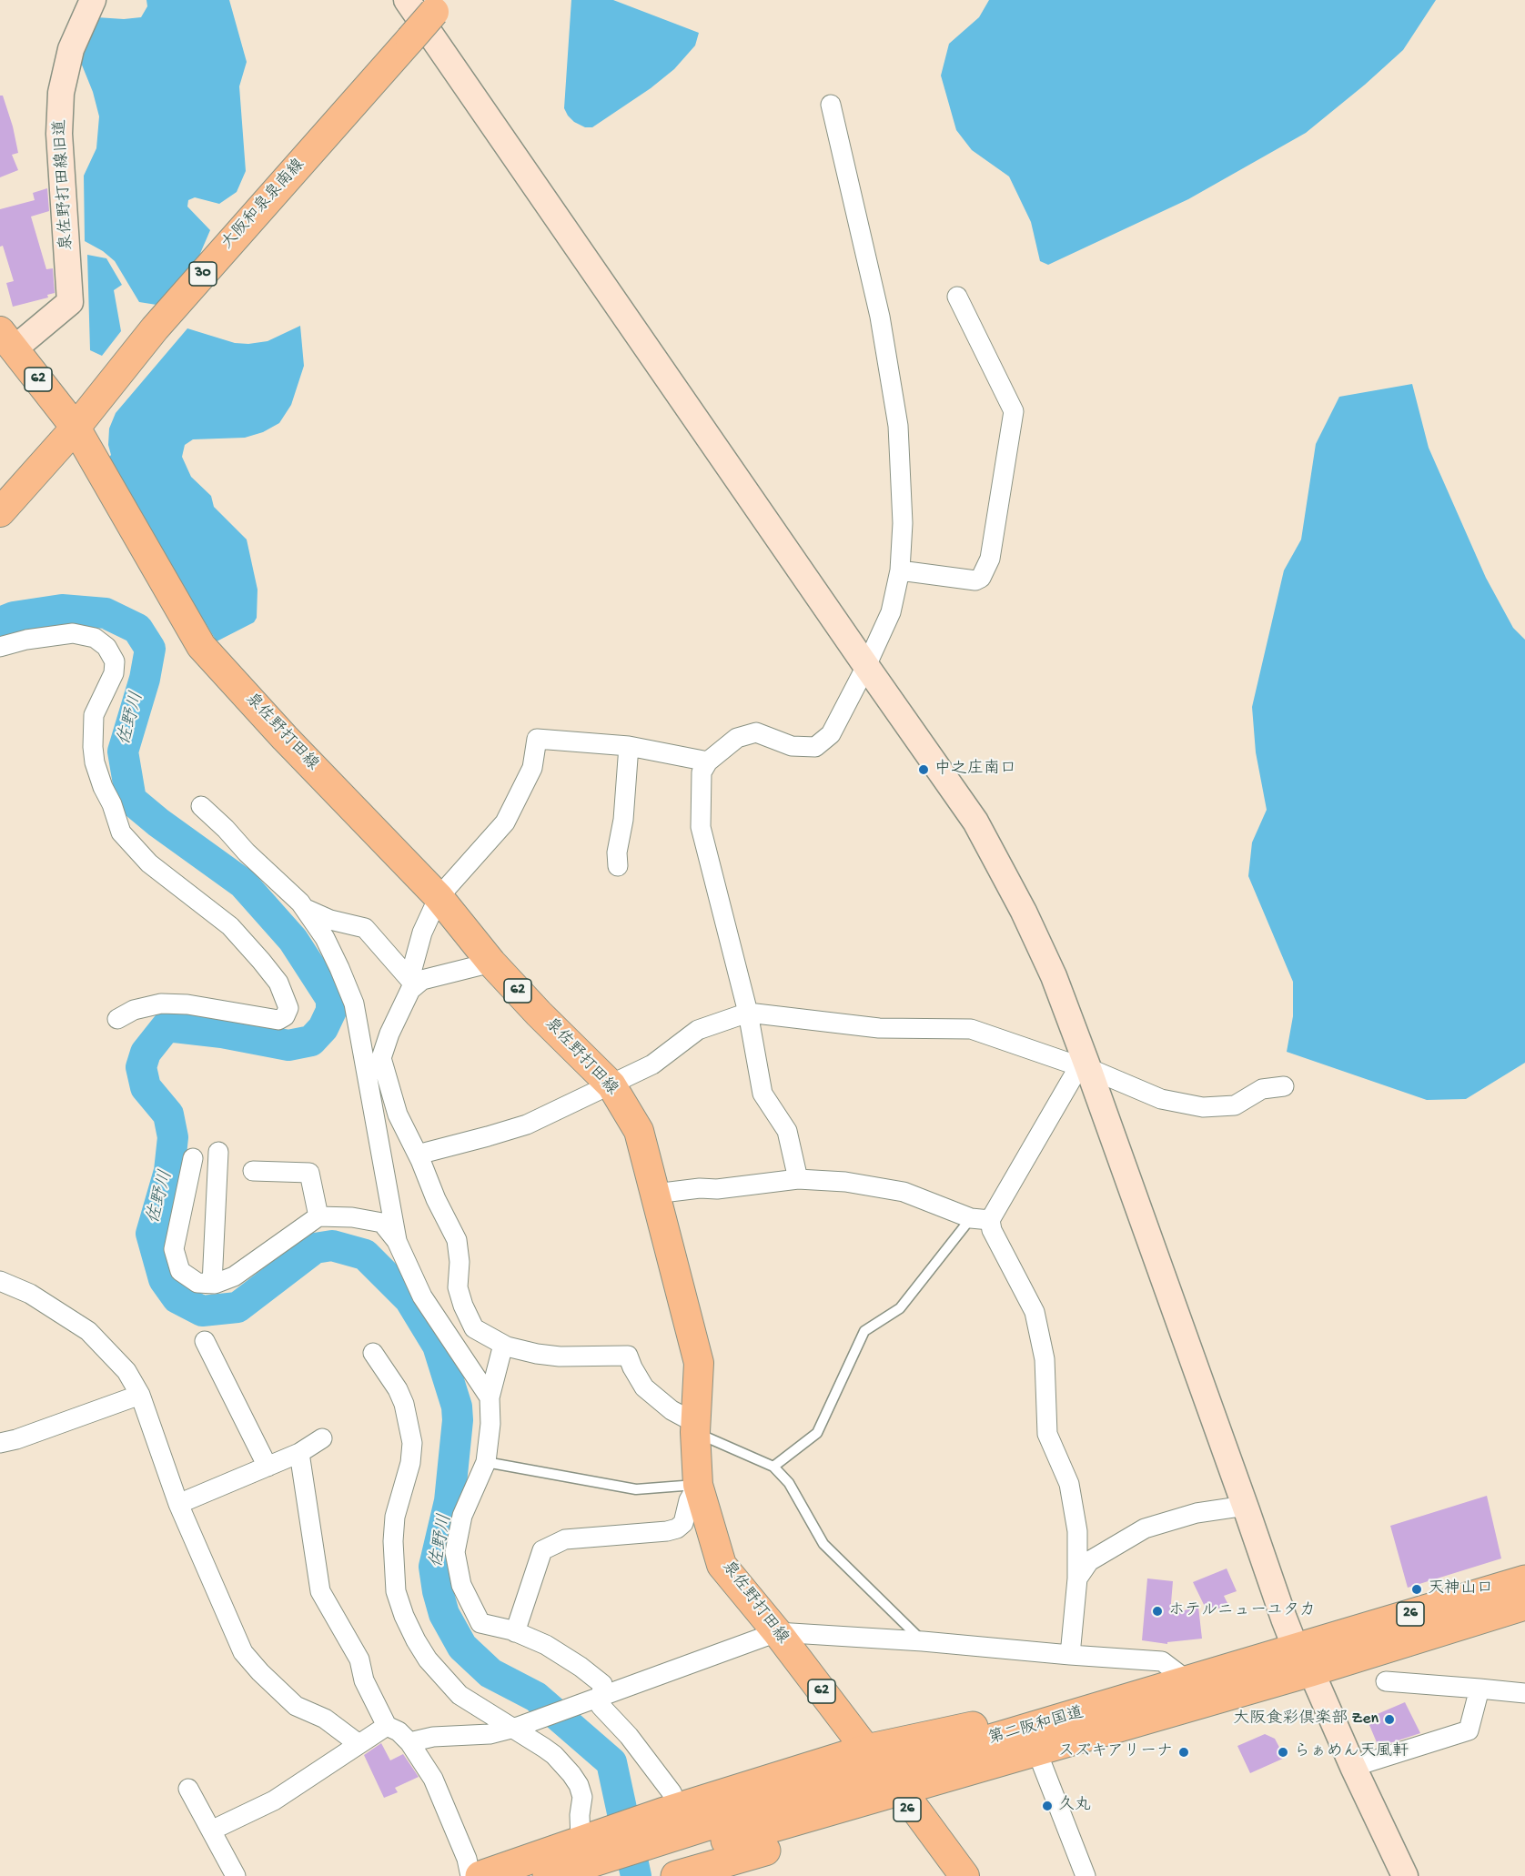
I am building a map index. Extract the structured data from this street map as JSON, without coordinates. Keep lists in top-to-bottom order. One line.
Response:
{"streets":{"highway":["26","第二阪和国道"],"main road":["大阪和泉泉南線","30","62","泉佐野打田線"],"street":["泉佐野打田線旧道"]},"crossings":[["泉佐野打田線旧道","泉佐野打田線"],["大阪和泉泉南線","泉佐野打田線"],["泉佐野打田線","26"],["泉佐野打田線","第二阪和国道"],["26","第二阪和国道"]],"water":["佐野川"],"places":["中之庄南口","天神山口","ホテルニューユタカ","大阪食彩倶楽部 Zen","スズキアリーナ","らぁめん天風軒","久丸"]}
